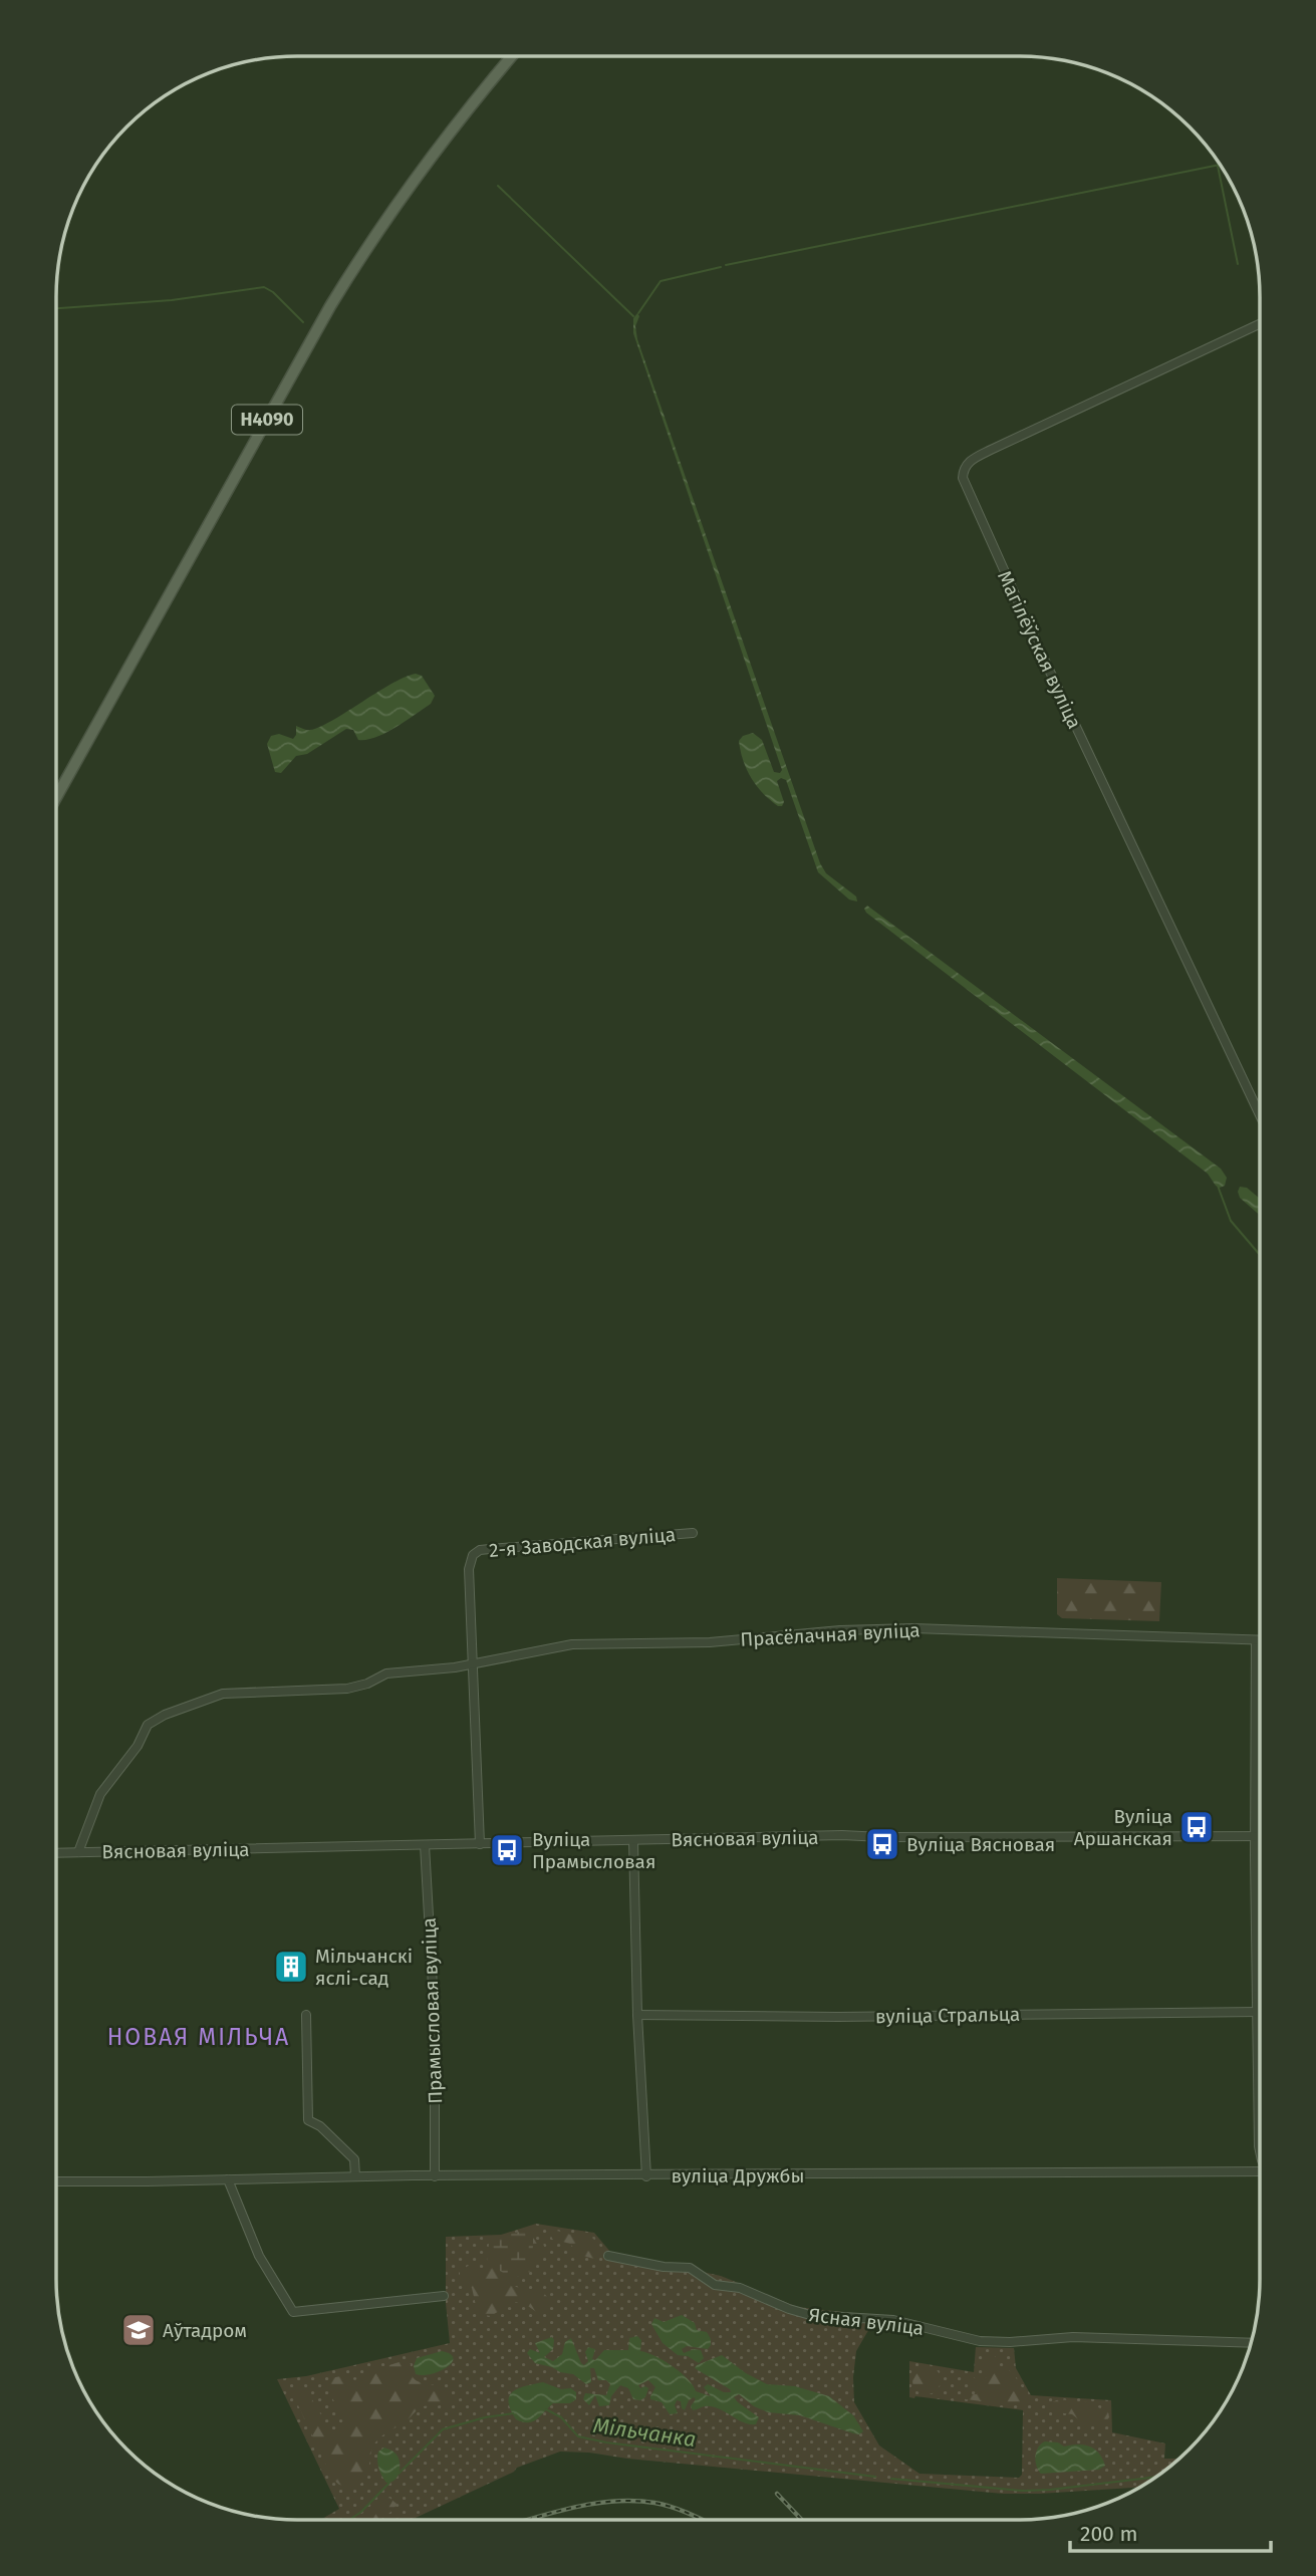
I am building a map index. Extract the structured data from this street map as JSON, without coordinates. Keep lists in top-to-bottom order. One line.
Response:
{"streets":{"main road":["Н4090"],"street":["Магілёўская вуліца","2-я Заводская вуліца","Прасёлачная вуліца","Вясновая вуліца","Прамысловая вуліца","вуліца Стральца","вуліца Дружбы","Ясная вуліца"]},"crossings":[["2-я Заводская вуліца","Прасёлачная вуліца"],["Прасёлачная вуліца","Вясновая вуліца"],["Вясновая вуліца","Прамысловая вуліца"],["Прамысловая вуліца","вуліца Дружбы"]],"districts":["НОВАЯ МІЛЬЧА"],"water":["Мільчанка"],"places":{"bus stop":["Вуліца Аршанская","Вуліца Вясновая","Вуліца Прамысловая"],"building":["Мільчанскі яслі-сад"],"school or university":["Аўтадром"]},"scale_bar":"200 m"}
